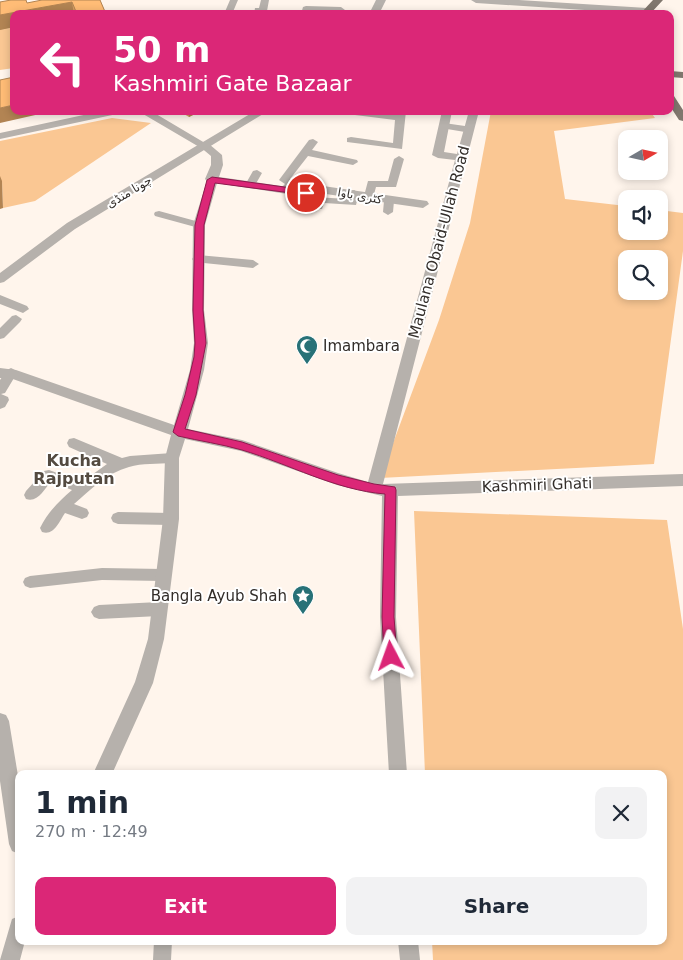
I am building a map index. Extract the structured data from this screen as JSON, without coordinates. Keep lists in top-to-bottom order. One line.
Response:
{"streets":{"street":["چونا منڈی","کٹری باوا","Maulana Obaid-Ullah Road","Kashmiri Ghati"]},"crossings":[["Maulana Obaid-Ullah Road","Kashmiri Ghati"]],"districts":["Kucha Rajputan"],"places":{"mosque":["Imambara"],"place":["Bangla Ayub Shah"]},"north":"right","page":{"turn":["50 m","Kashmiri Gate Bazaar"],"heading":["1 min","270 m · 12:49"],"buttons":["Exit","Share"]}}
